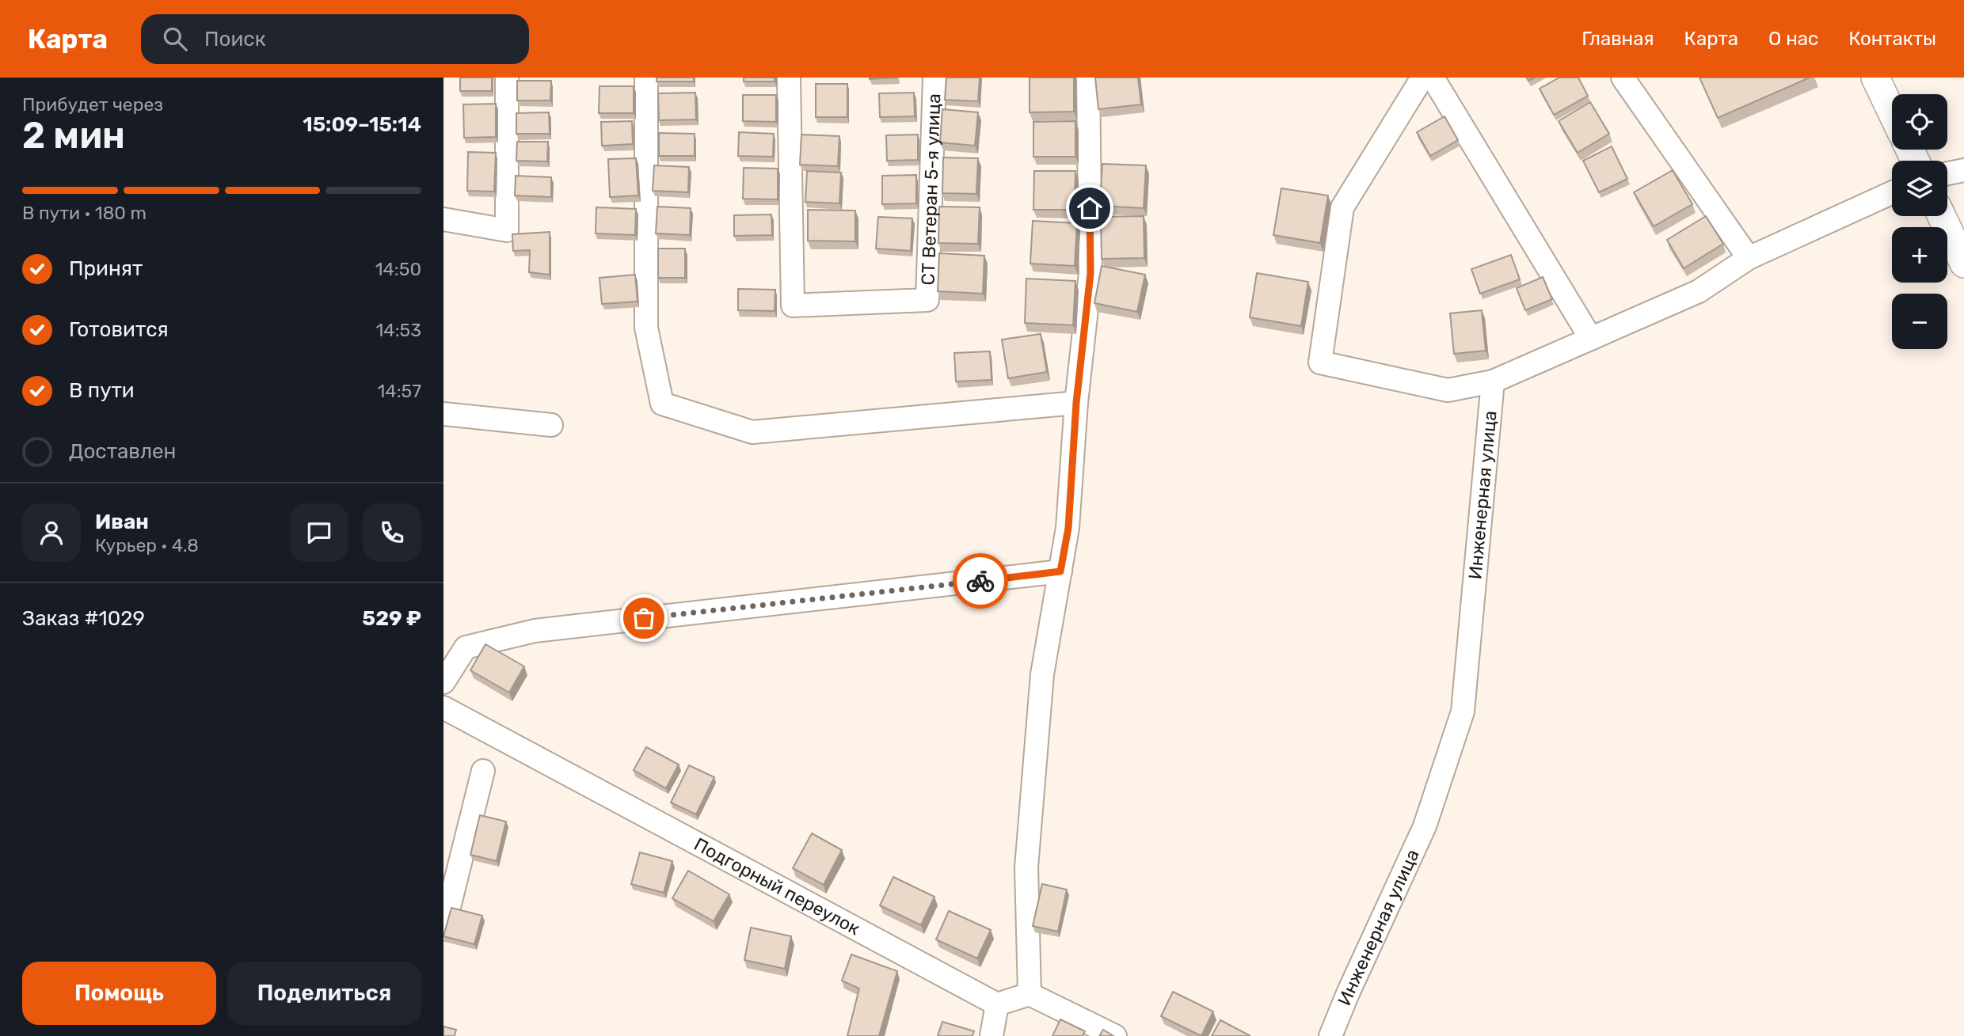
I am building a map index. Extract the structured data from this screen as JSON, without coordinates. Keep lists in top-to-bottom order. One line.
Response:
{"streets":{"street":["СТ Ветеран 5-я улица","Инженерная улица","Подгорный переулок"]},"page":{"header":"Карта","search":"Поиск","nav":["Главная","Карта","О нас","Контакты"],"heading":["2 мин","Прибудет через","15:09–15:14"],"panel":["Иван","Курьер · 4.8","Заказ #1029","529 ₽"],"map_buttons":["+","−"],"bar":"В пути · 180 m","list":[["Принят","14:50"],["Готовится","14:53"],["В пути","14:57"],"Доставлен"],"buttons":["Помощь","Поделиться"]}}
